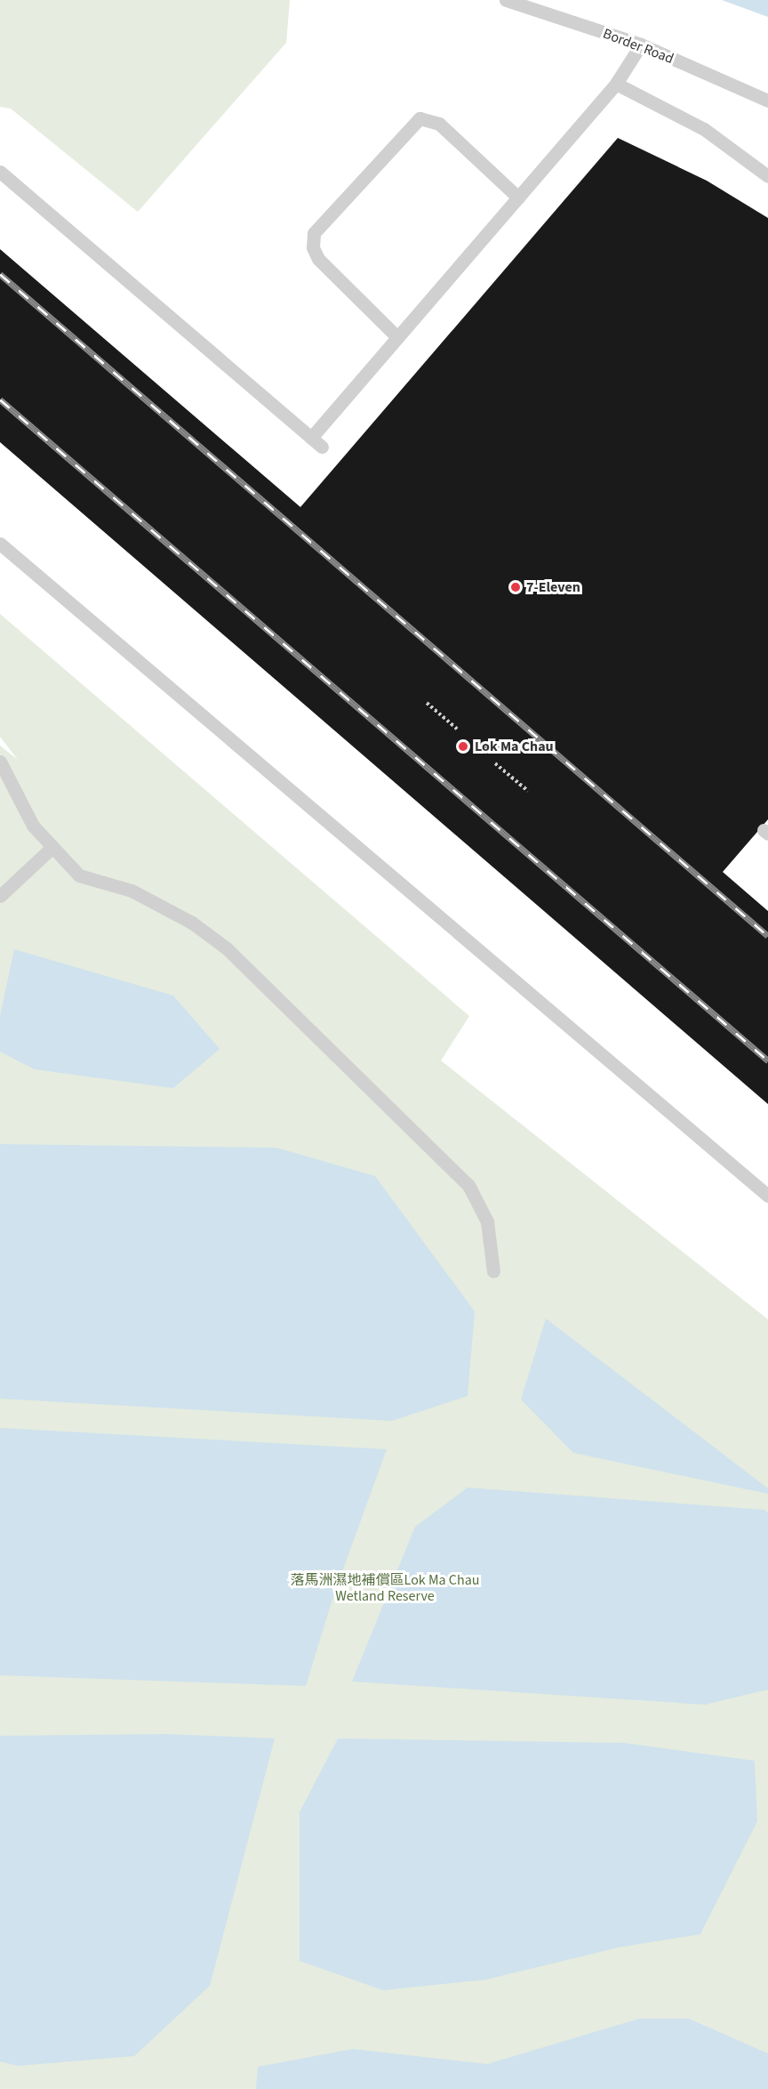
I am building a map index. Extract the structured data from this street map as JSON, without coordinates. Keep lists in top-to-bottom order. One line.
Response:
{"streets":{"lane":["Border Road"]},"parks":["落馬洲濕地補償區Lok Ma Chau Wetland Reserve"],"places":["7-Eleven","Lok Ma Chau"]}
